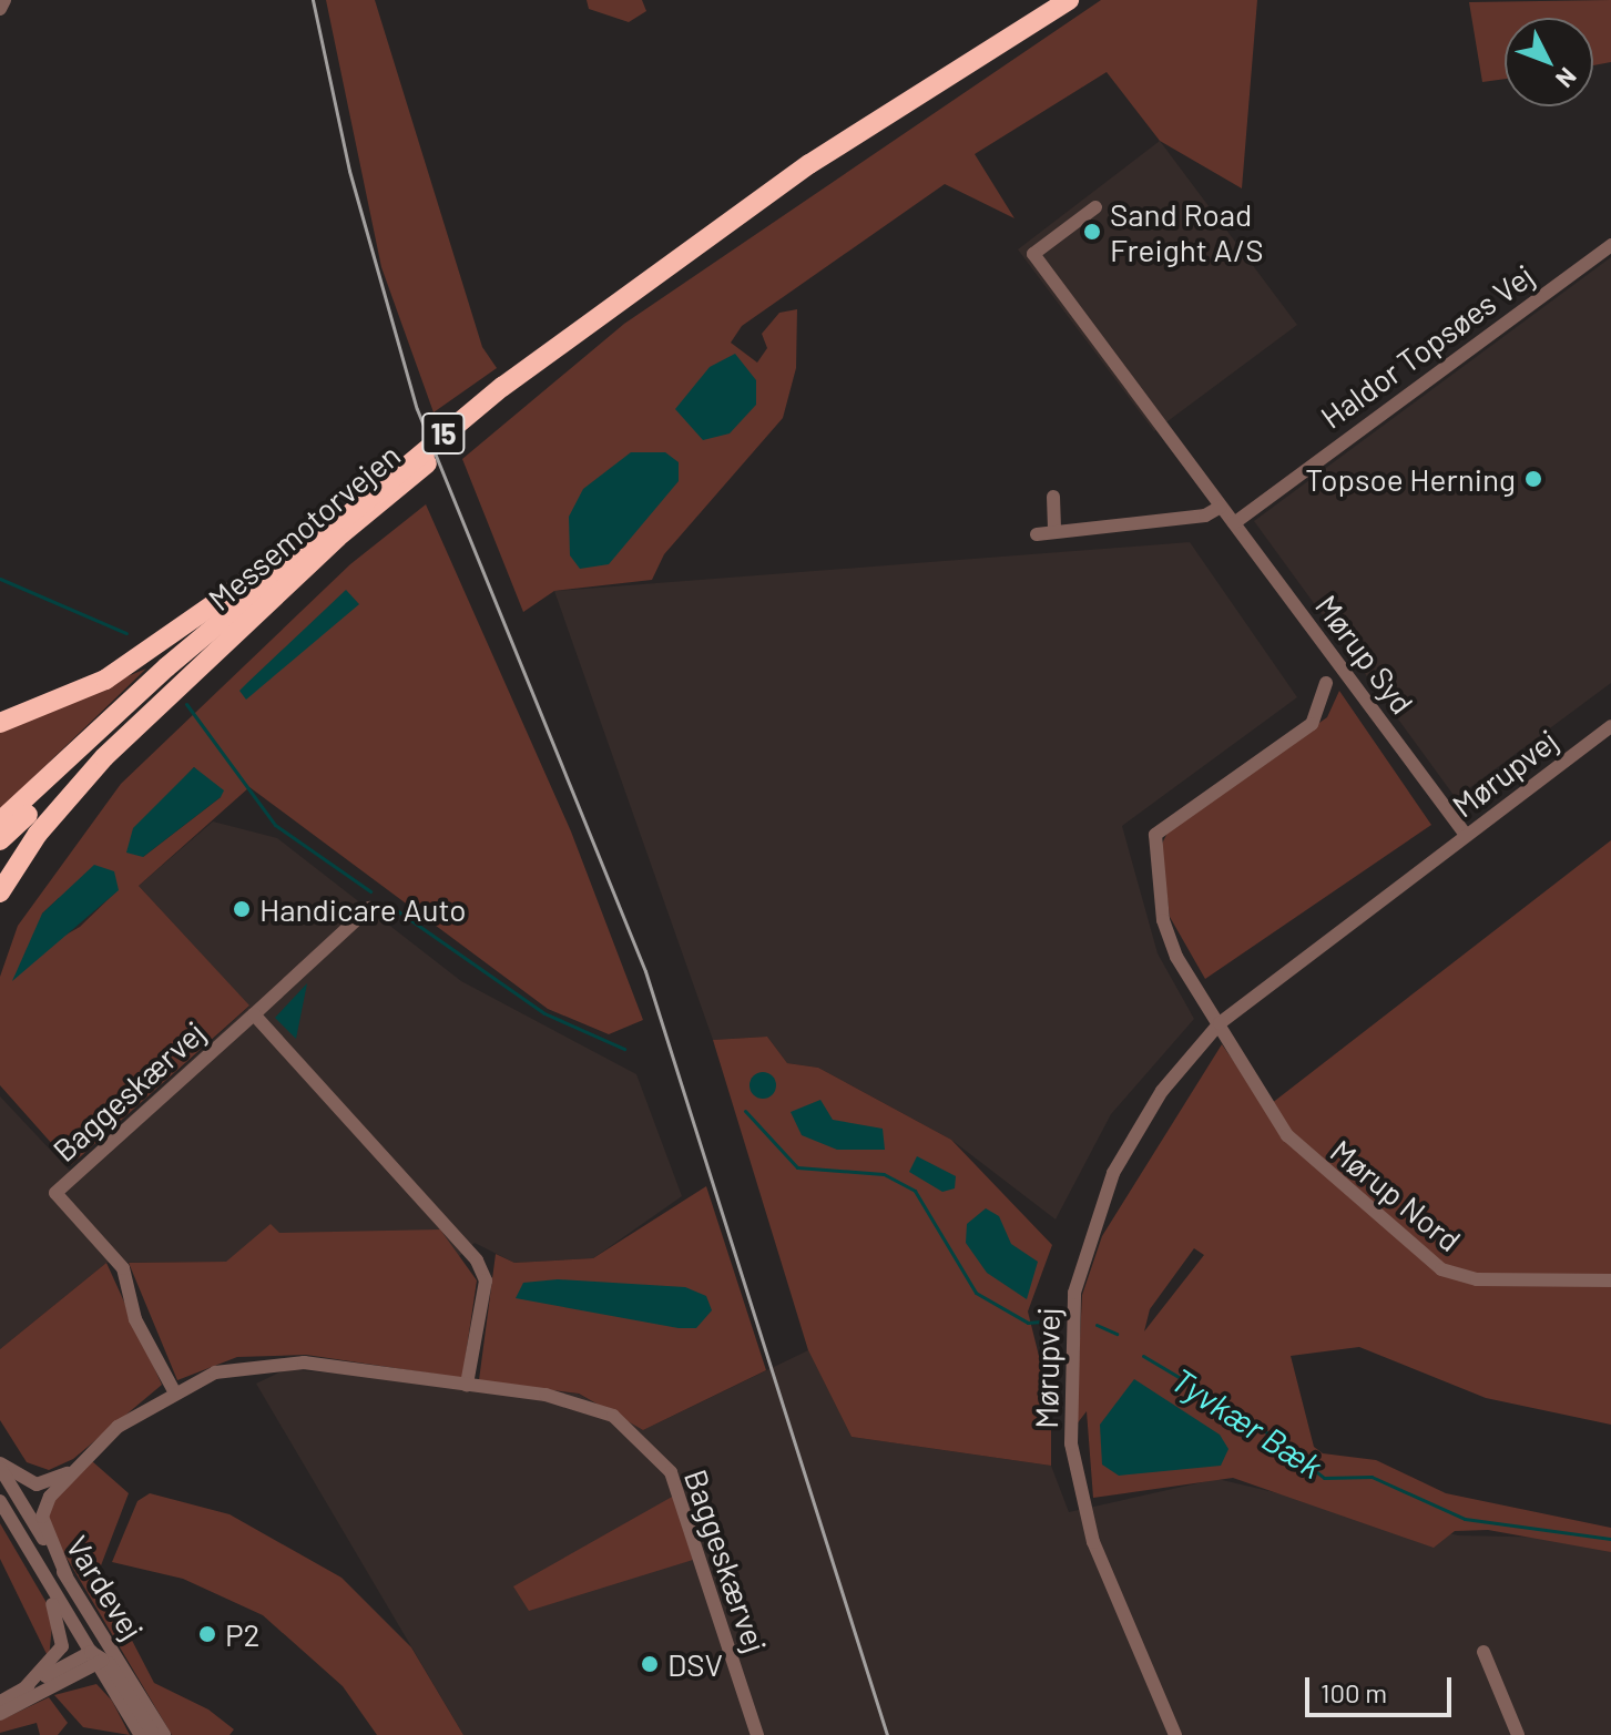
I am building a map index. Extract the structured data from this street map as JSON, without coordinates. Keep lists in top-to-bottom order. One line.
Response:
{"streets":{"highway":["15","Messemotorvejen"],"street":["Haldor Topsøes Vej","Mørup Syd","Mørupvej","Baggeskærvej","Mørup Nord","Vardevej"]},"crossings":[["Haldor Topsøes Vej","Mørup Syd"],["Mørup Syd","Mørupvej"],["Mørupvej","Mørup Nord"],["Baggeskærvej","Vardevej"]],"water":["Tyvkær Bæk"],"places":["Sand Road Freight A/S","Topsoe Herning","Handicare Auto","P2","DSV"],"scale_bar":"100 m","north":"bottom right"}
